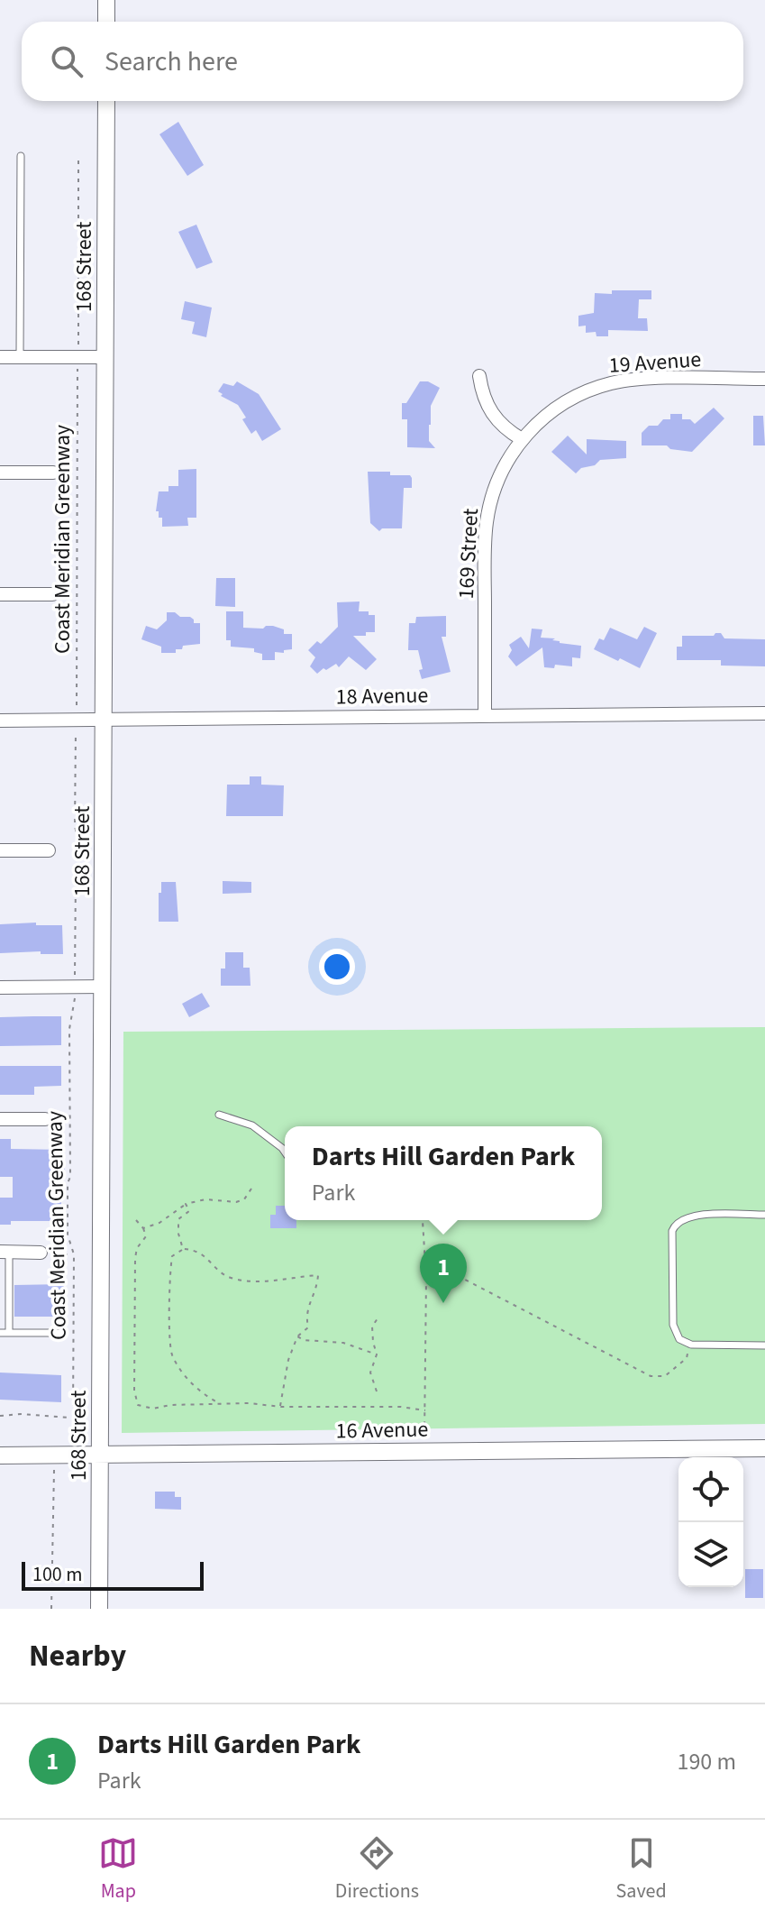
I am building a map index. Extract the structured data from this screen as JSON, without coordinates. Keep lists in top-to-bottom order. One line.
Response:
{"streets":{"main road":["168 Street","16 Avenue"],"street":["19 Avenue","169 Street","18 Avenue"],"path":["Coast Meridian Greenway"]},"crossings":[["168 Street","18 Avenue"],["168 Street","16 Avenue"],["19 Avenue","169 Street"],["169 Street","18 Avenue"]],"scale_bar":"100 m","page":{"search":"Search here","popup":["Darts Hill Garden Park","Park"],"pins":"1","scale":"100 m","heading":"Nearby","list":[{"mark":"1","name":"Darts Hill Garden Park","note":"Park","value":"190 m"}],"nav":["Map","Directions","Saved"]}}
